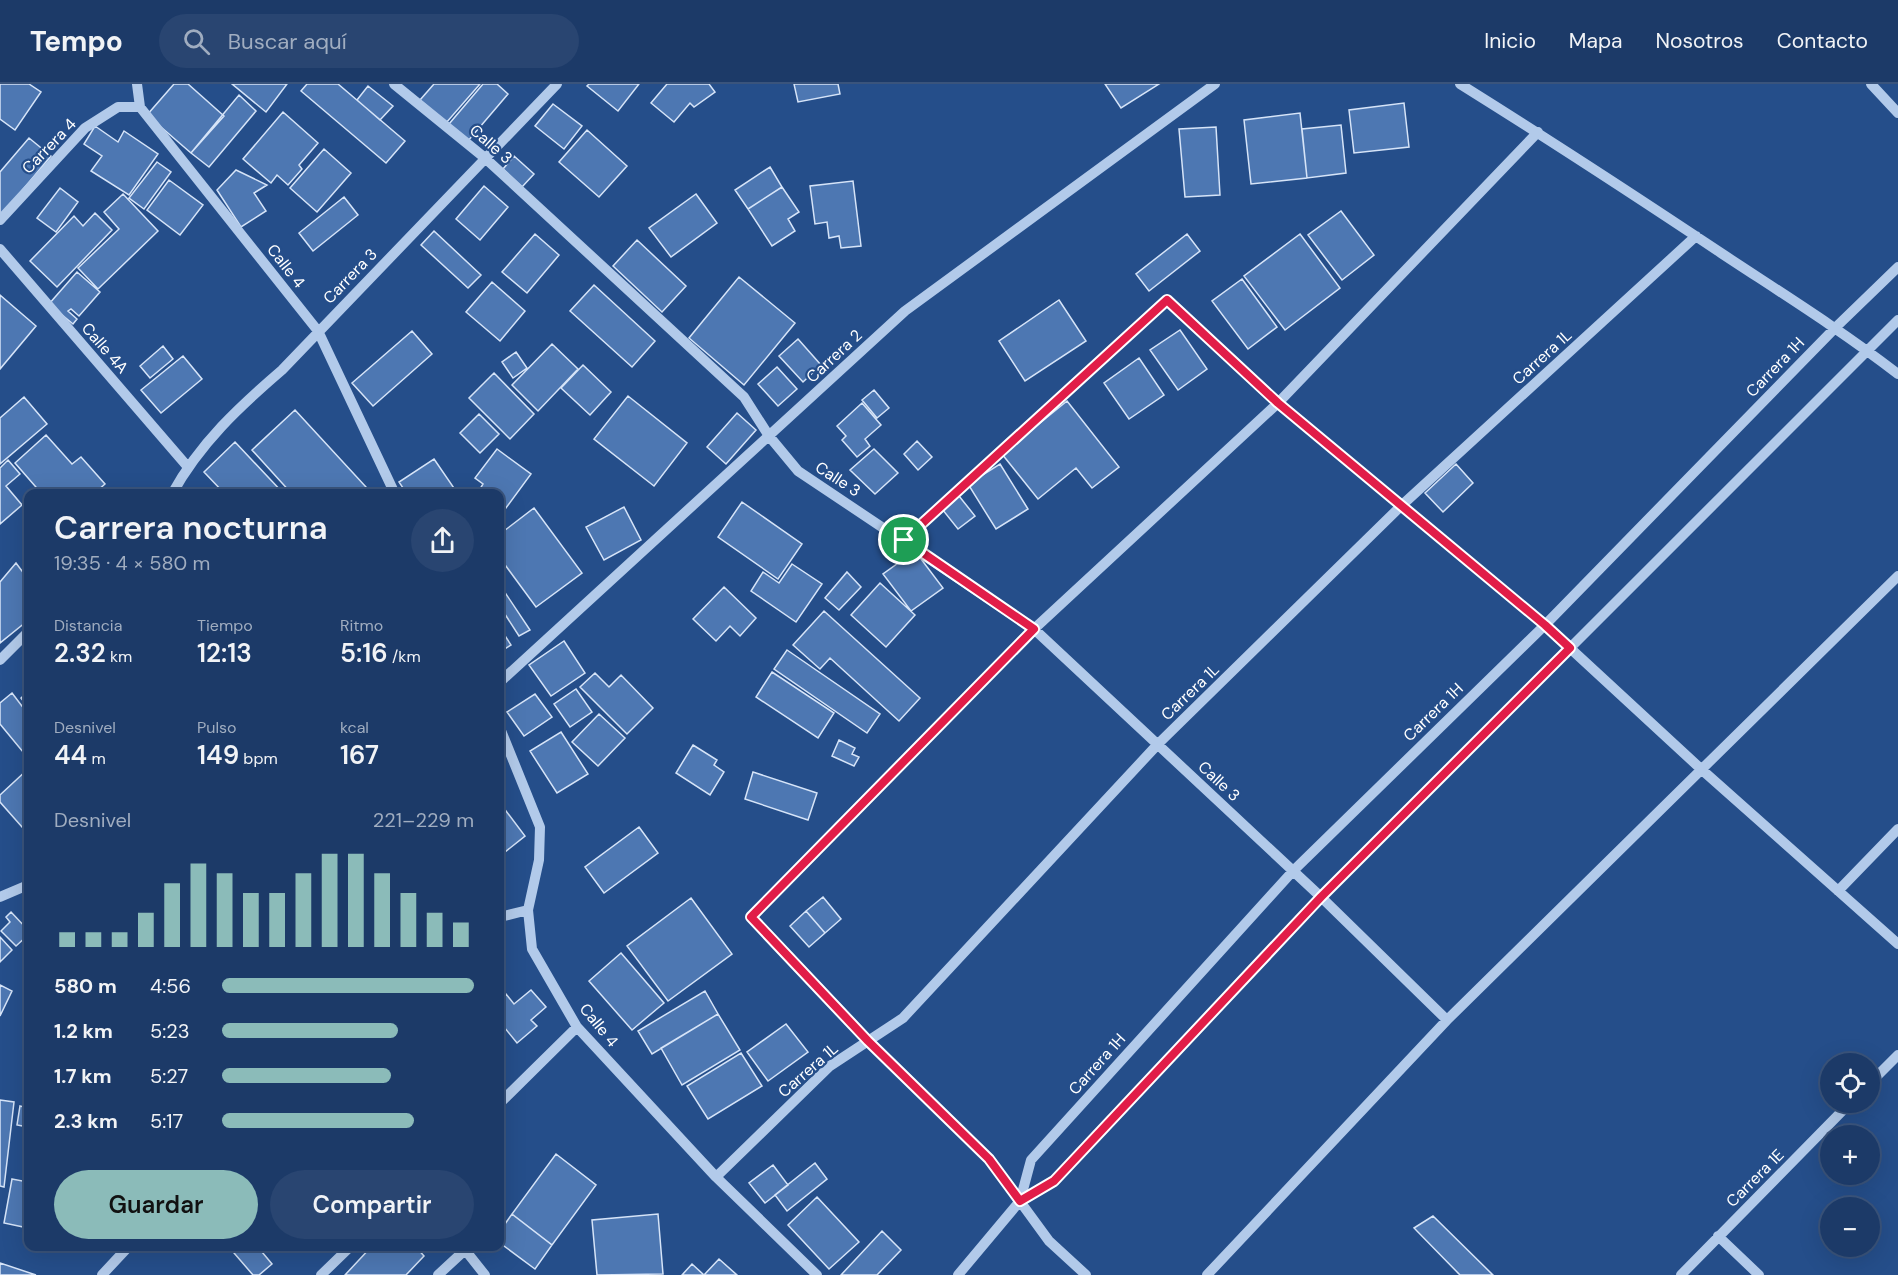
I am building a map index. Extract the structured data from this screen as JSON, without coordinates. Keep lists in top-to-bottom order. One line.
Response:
{"streets":{"street":["Calle 3","Carrera 4","Calle 4","Carrera 3","Calle 4A","Carrera 2","Carrera 1L","Carrera 1H","Carrera 1E"]},"crossings":[["Calle 3","Carrera 3"],["Calle 3","Carrera 2"],["Calle 3","Carrera 1L"],["Calle 3","Carrera 1H"],["Carrera 4","Calle 4"],["Calle 4","Carrera 3"],["Calle 4","Carrera 1L"],["Carrera 3","Calle 4A"]],"page":{"header":"Tempo","search":"Buscar aquí","nav":["Inicio","Mapa","Nosotros","Contacto"],"heading":["Carrera nocturna","19:35 · 4 × 580 m"],"stats":[["Distancia","2.32 km"],["Tiempo","12:13"],["Ritmo","5:16 /km"],["Desnivel","44 m"],["Pulso","149 bpm"],["kcal","167"]],"chart":["Desnivel","221–229 m"],"list":[{"name":"580 m","note":"4:56"},{"name":"1.2 km","note":"5:23"},{"name":"1.7 km","note":"5:27"},{"name":"2.3 km","note":"5:17"}],"map_buttons":["+","−"],"buttons":["Guardar","Compartir"]}}
